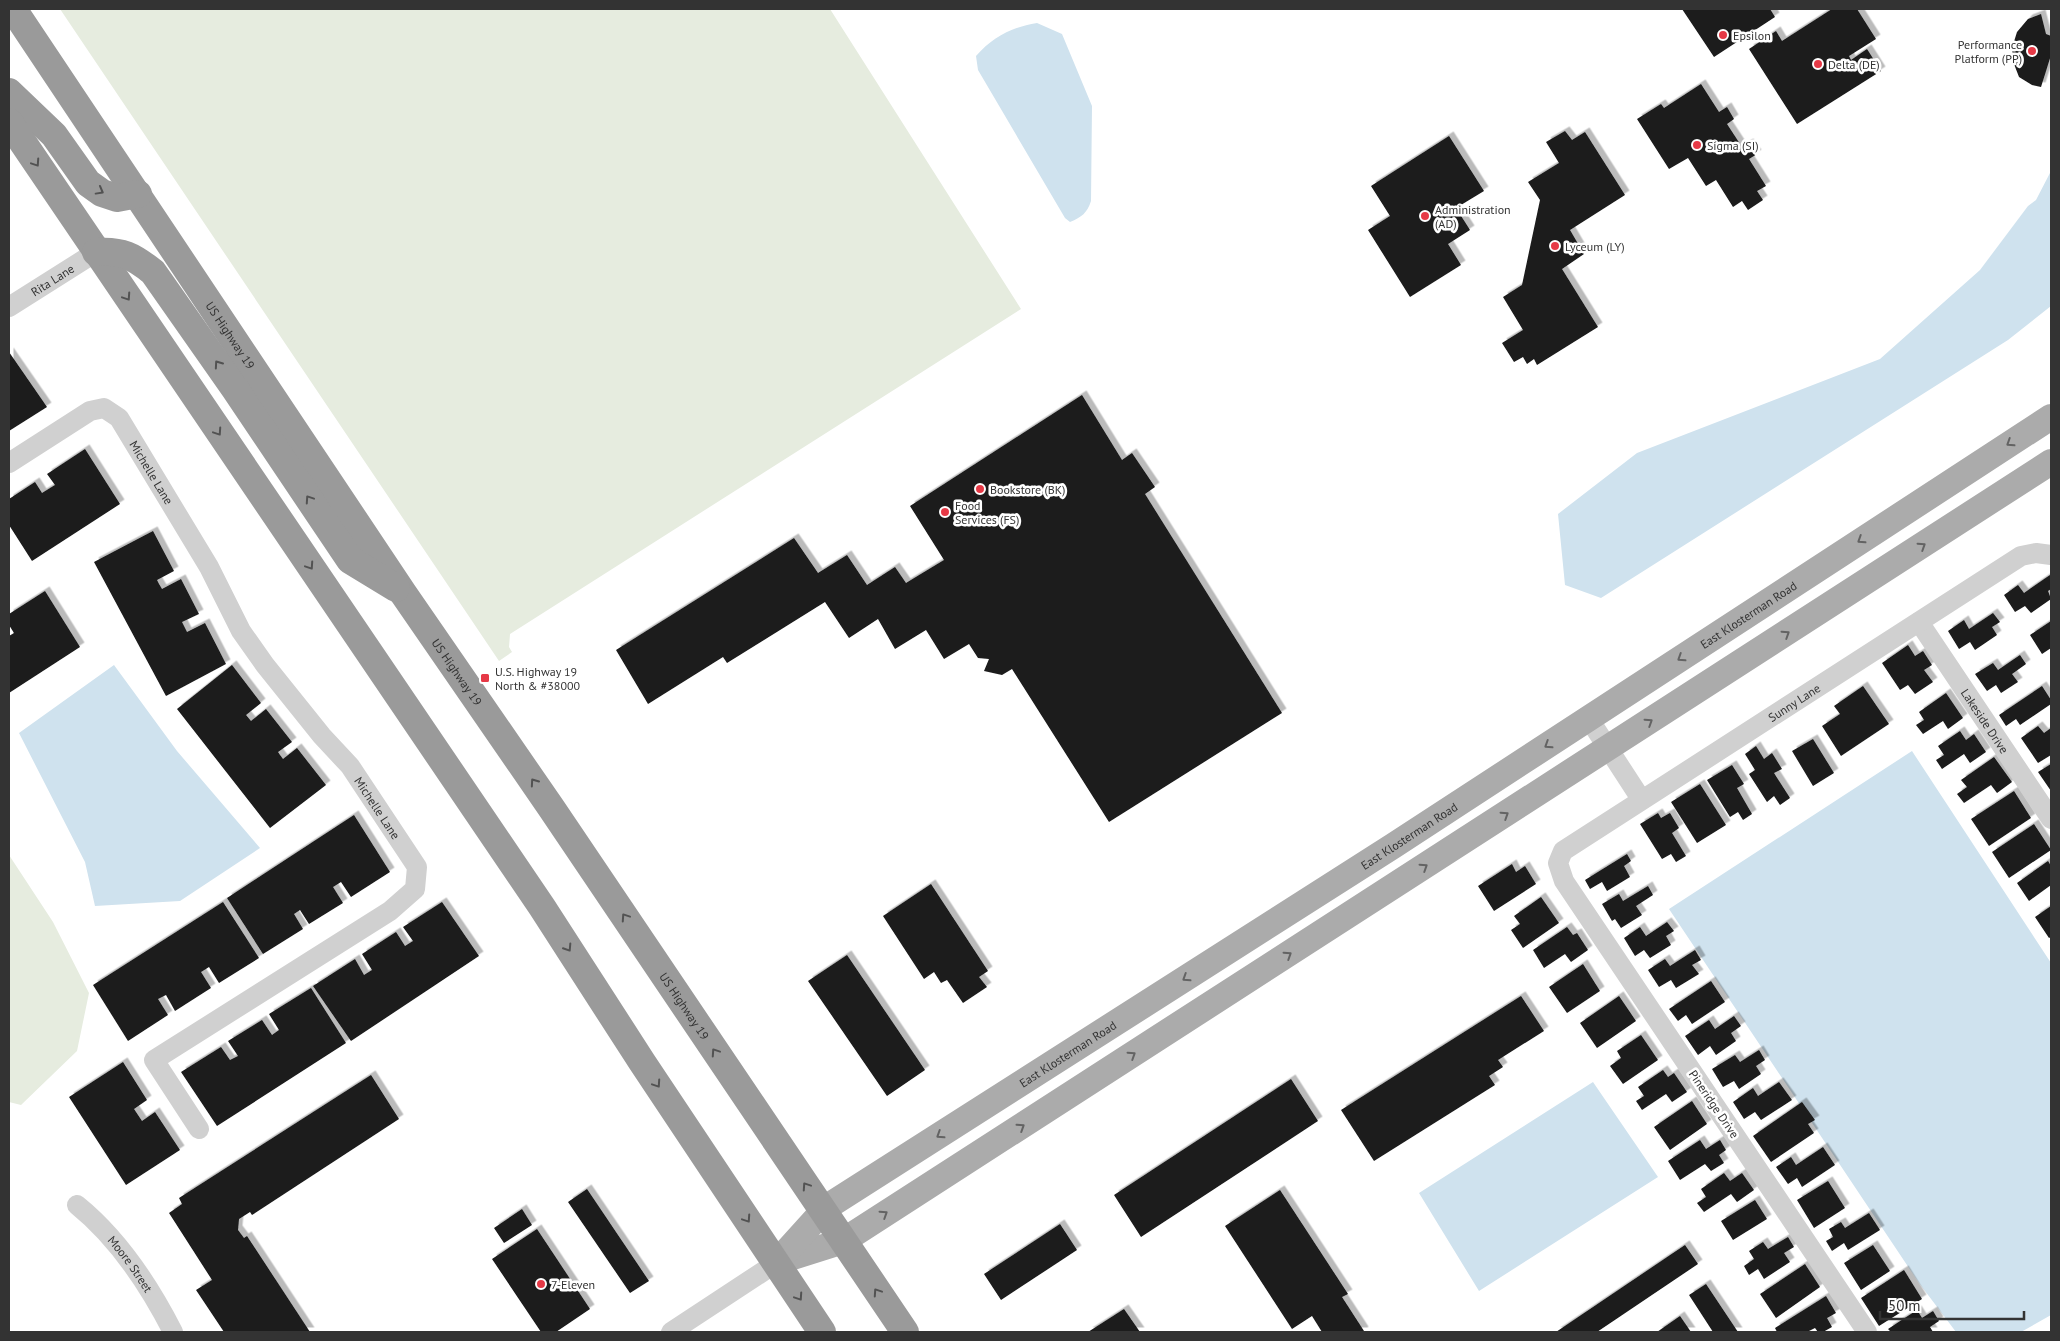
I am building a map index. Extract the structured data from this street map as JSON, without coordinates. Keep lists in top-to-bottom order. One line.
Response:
{"streets":{"highway":["US Highway 19"],"main road":["East Klosterman Road"],"street":["Rita Lane","Michelle Lane","Sunny Lane","Lakeside Drive","Pineridge Drive","Moore Street"]},"crossings":[["US Highway 19","East Klosterman Road"],["Sunny Lane","Lakeside Drive"],["Sunny Lane","Pineridge Drive"]],"places":{"other":["Epsilon","Performance Platform (PP)","Delta (DE)","Sigma (SI)","Administration (AD)","Lyceum (LY)","Bookstore (BK)","Food Services (FS)","7-Eleven"],"transit":["U.S. Highway 19 North & #38000"]},"scale_bar":"50 m"}
